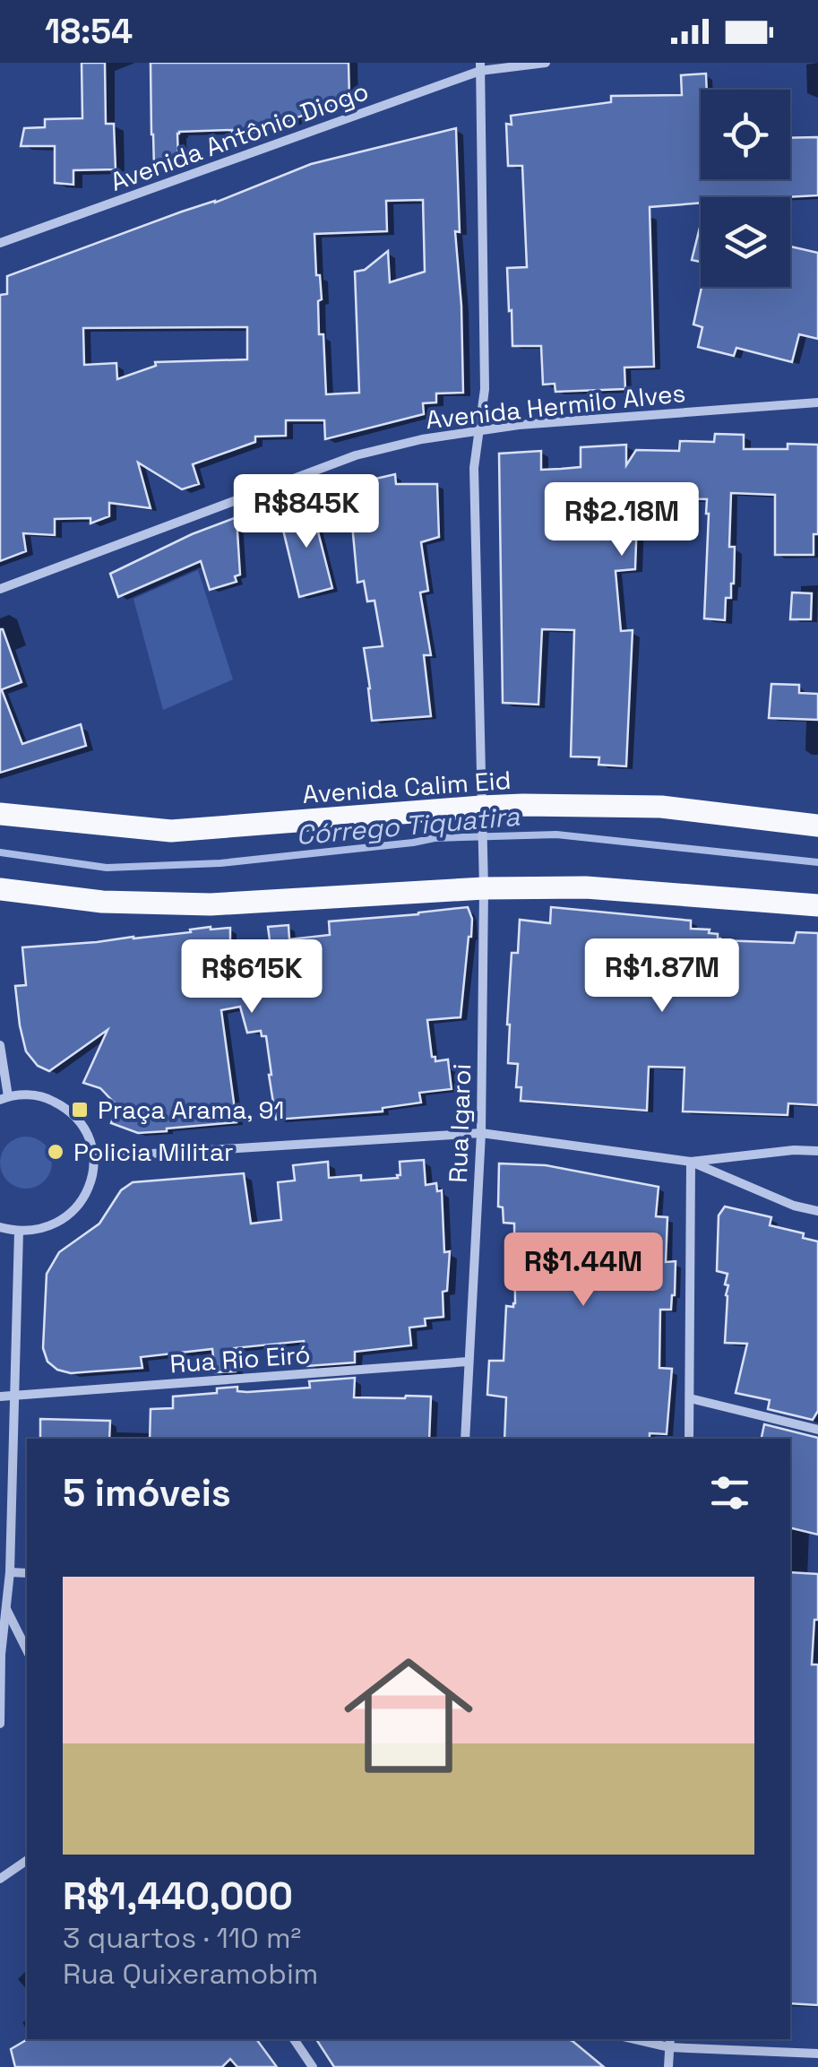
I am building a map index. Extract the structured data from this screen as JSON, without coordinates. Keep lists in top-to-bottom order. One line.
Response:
{"streets":{"main road":["Avenida Calim Eid"],"street":["Avenida Antônio Diogo","Avenida Hermilo Alves","Rua Igaroi","Rua Rio Eiró"]},"crossings":[["Avenida Antônio Diogo","Rua Igaroi"],["Avenida Hermilo Alves","Rua Igaroi"],["Avenida Calim Eid","Rua Igaroi"],["Rua Igaroi","Rua Rio Eiró"]],"water":["Córrego Tiquatira"],"places":{"transit":["Praça Arama, 91"],"other":["Policia Militar"]},"page":{"status":"18:54","price":["R$845K","R$2.18M","R$1.87M","R$615K","R$1.44M"],"heading":"5 imóveis","list":[{"name":"R$1,440,000","note":"3 quartos · 110 m² · Rua Quixeramobim"}]}}
